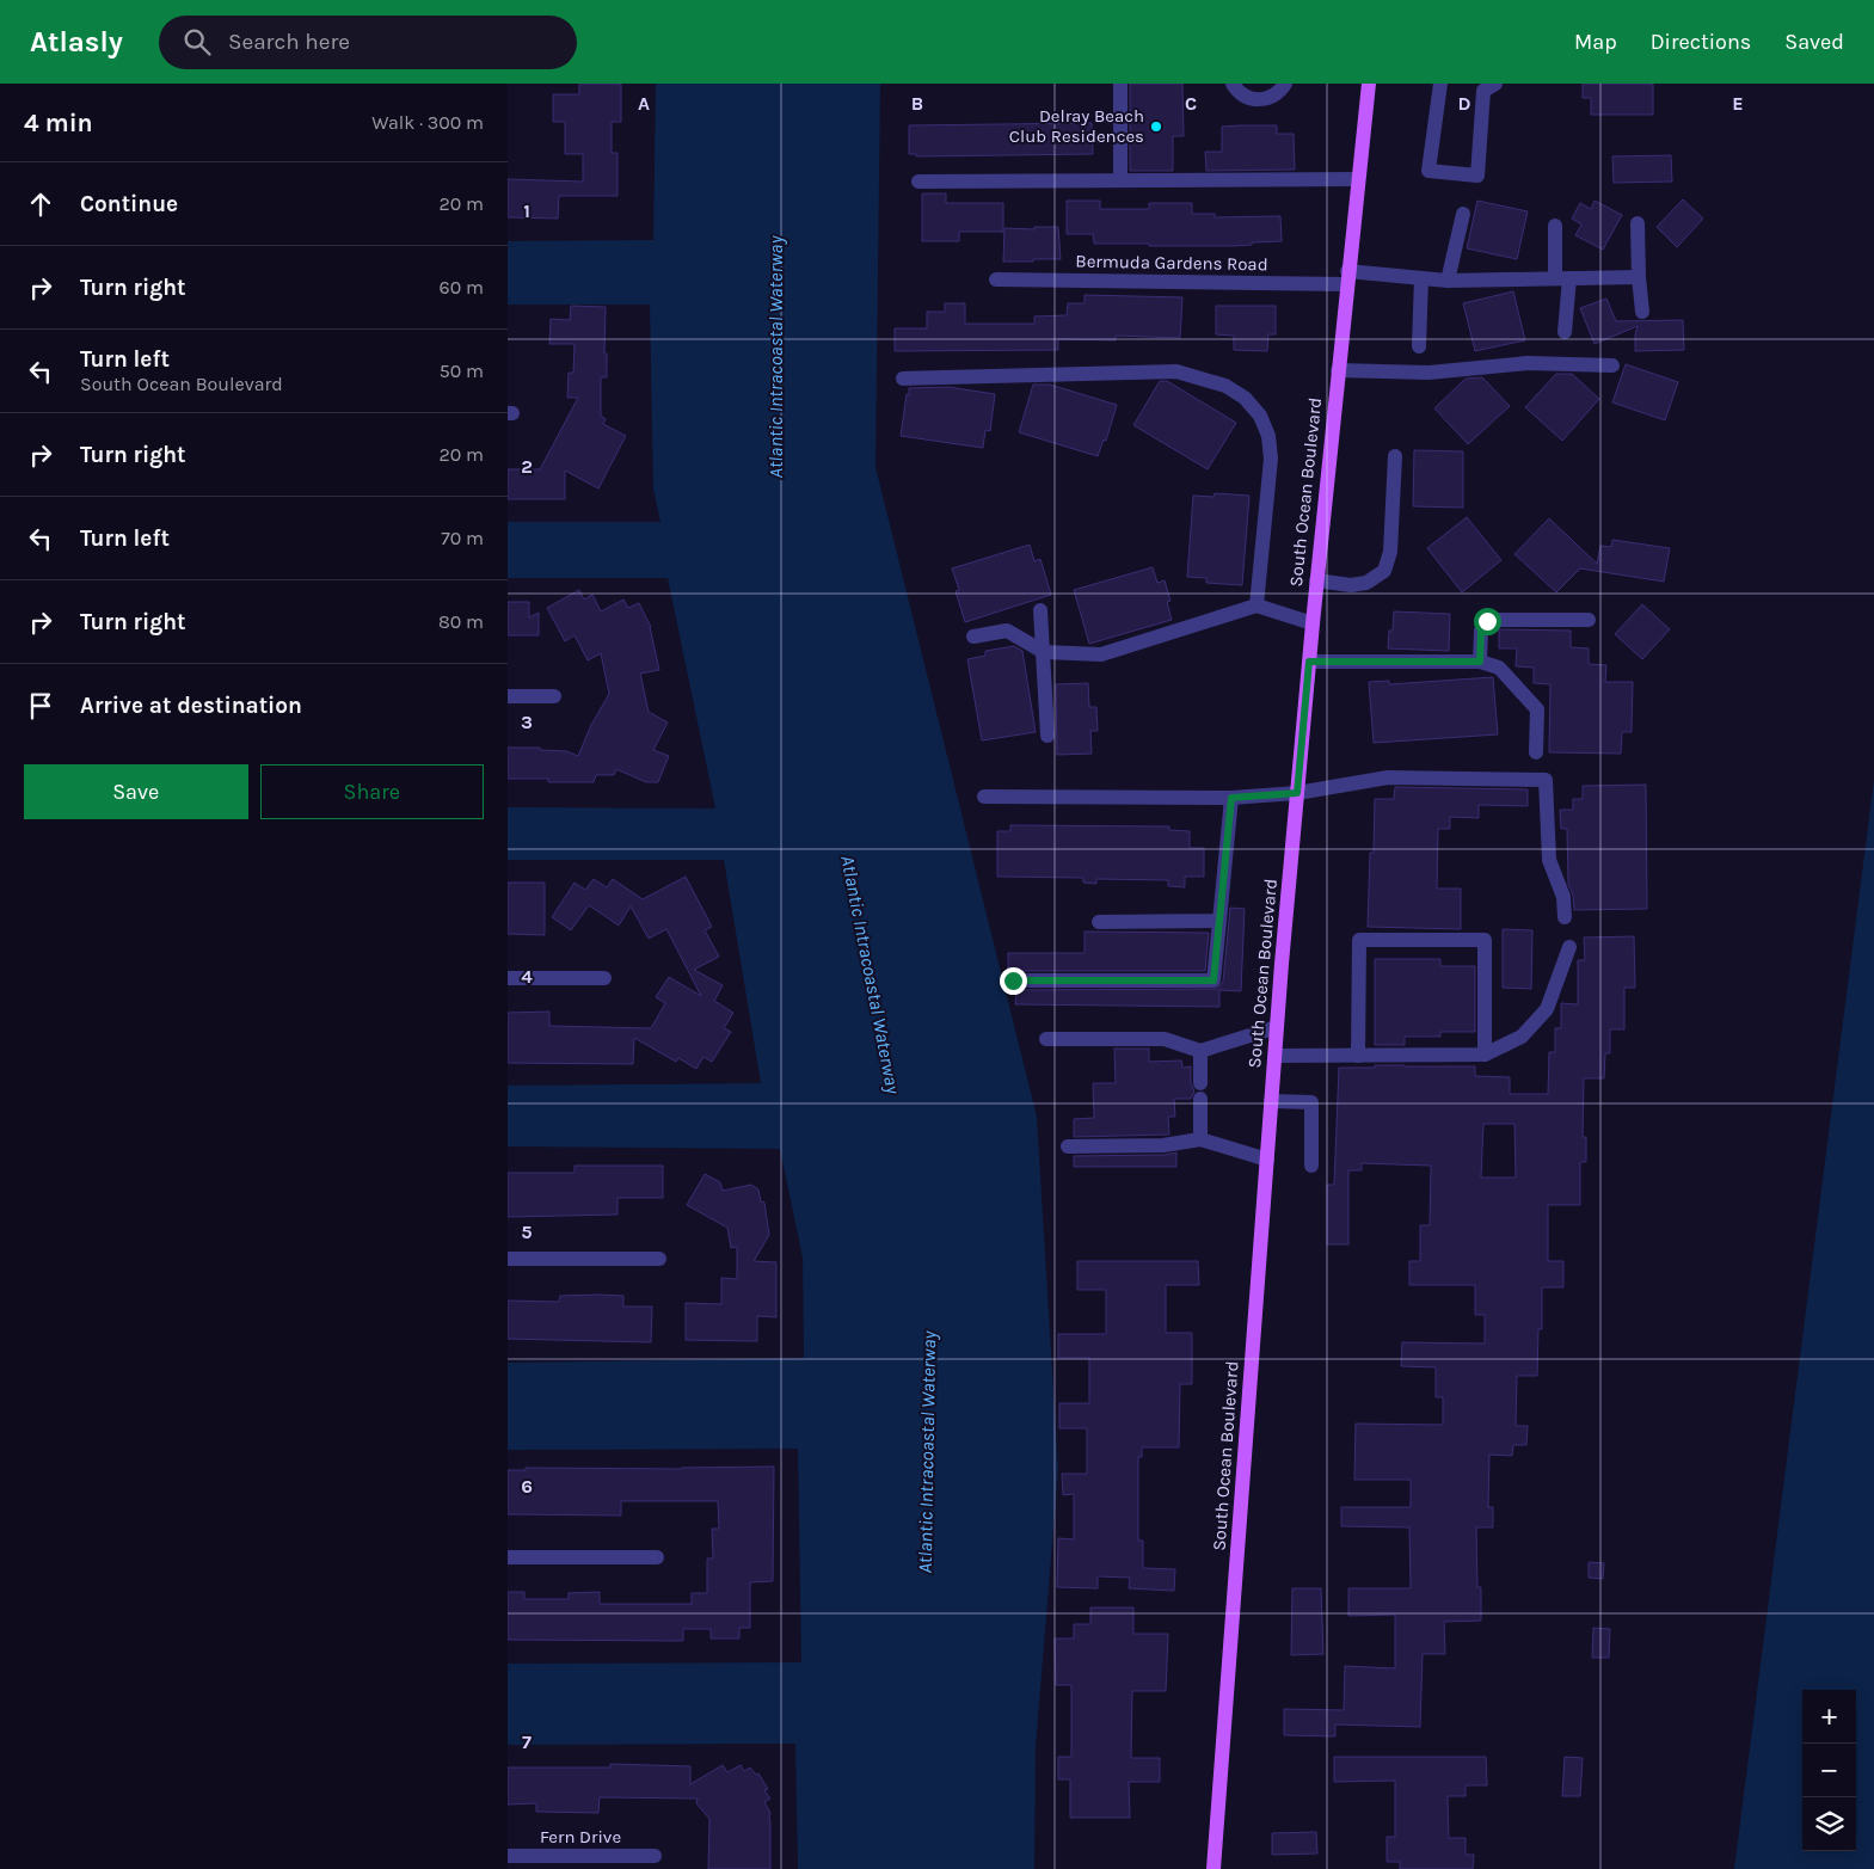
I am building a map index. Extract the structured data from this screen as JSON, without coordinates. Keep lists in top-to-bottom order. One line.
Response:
{"streets":{"main road":["South Ocean Boulevard"],"street":["Bermuda Gardens Road","Fern Drive"]},"crossings":[["Bermuda Gardens Road","South Ocean Boulevard"]],"water":["Atlantic Intracoastal Waterway"],"places":["Delray Beach Club Residences"],"page":{"header":"Atlasly","search":"Search here","nav":["Map","Directions","Saved"],"heading":["4 min","Walk · 300 m"],"list":[["Continue","20 m"],["Turn right","60 m"],["Turn left","South Ocean Boulevard","50 m"],["Turn right","20 m"],["Turn left","70 m"],["Turn right","80 m"],"Arrive at destination"],"buttons":["Save","Share"],"map_buttons":["+","−"]},"grid":{"columns":["A","B","C","D","E"],"rows":["1","2","3","4","5","6","7"]}}
